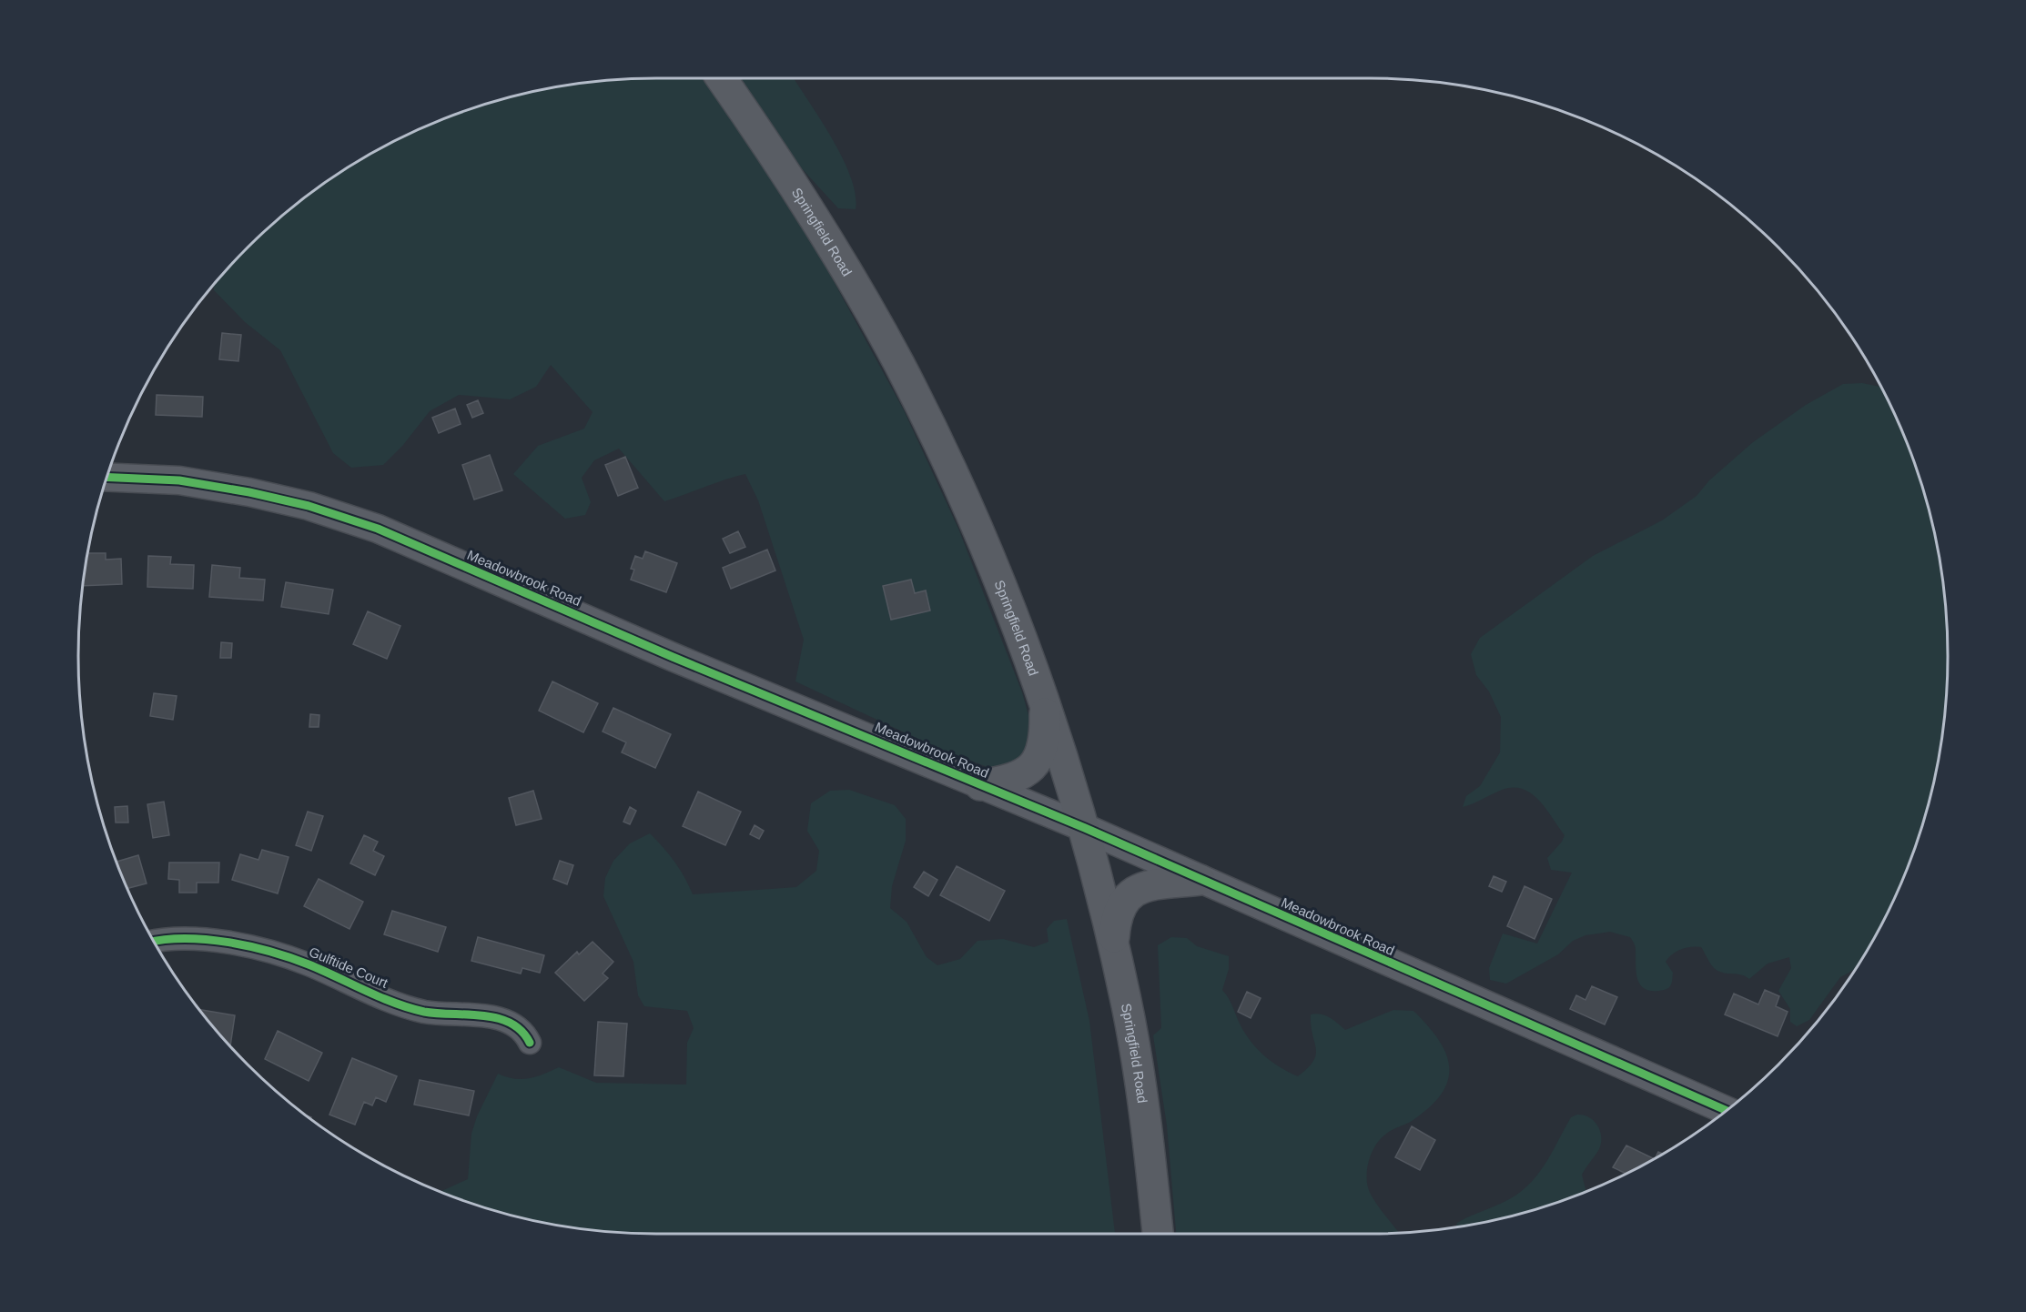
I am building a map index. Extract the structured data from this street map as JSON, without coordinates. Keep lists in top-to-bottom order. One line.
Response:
{"streets":{"main road":["Springfield Road"],"street":["Meadowbrook Road","Gulftide Court"]},"crossings":[["Springfield Road","Meadowbrook Road"]]}
